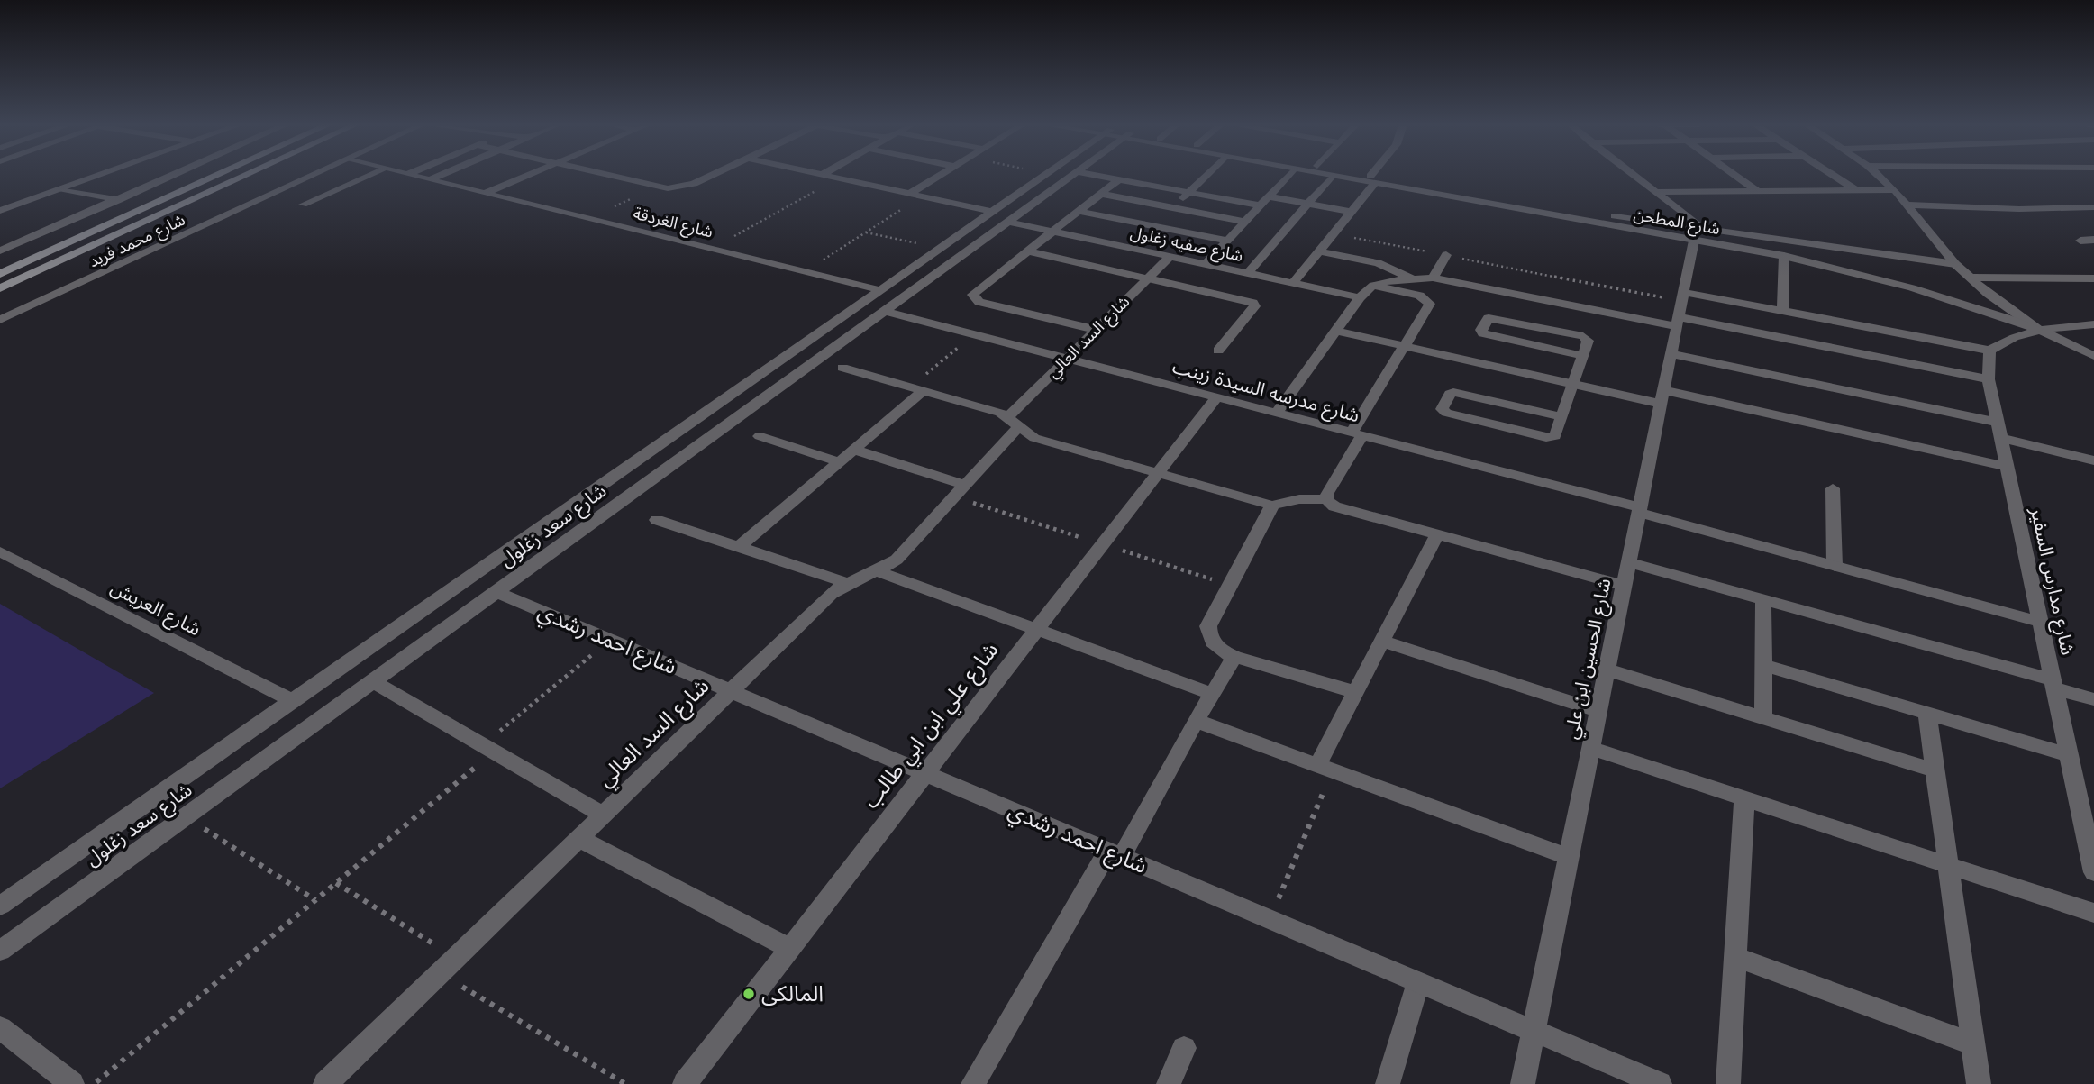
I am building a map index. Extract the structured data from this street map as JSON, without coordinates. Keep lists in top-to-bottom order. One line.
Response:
{"streets":{"street":["شارع المطحن","شارع الغردقة","شارع محمد فريد","شارع صفيه زغلول","شارع السد العالي","شارع مدرسه السيدة زينب","شارع سعد زغلول","شارع مدارس السفير","شارع العريش","شارع احمد رشدي","شارع الحسين ابن علي","شارع علي ابن ابي طالب"]},"crossings":[["شارع المطحن","شارع الحسين ابن علي"],["شارع الغردقة","شارع سعد زغلول"],["شارع صفيه زغلول","شارع السد العالي"],["شارع صفيه زغلول","شارع سعد زغلول"],["شارع السد العالي","شارع مدرسه السيدة زينب"],["شارع السد العالي","شارع احمد رشدي"],["شارع مدرسه السيدة زينب","شارع سعد زغلول"],["شارع مدرسه السيدة زينب","شارع مدارس السفير"],["شارع مدرسه السيدة زينب","شارع الحسين ابن علي"],["شارع مدرسه السيدة زينب","شارع علي ابن ابي طالب"],["شارع سعد زغلول","شارع العريش"],["شارع سعد زغلول","شارع احمد رشدي"],["شارع احمد رشدي","شارع الحسين ابن علي"],["شارع احمد رشدي","شارع علي ابن ابي طالب"]],"places":["المالكى"]}
